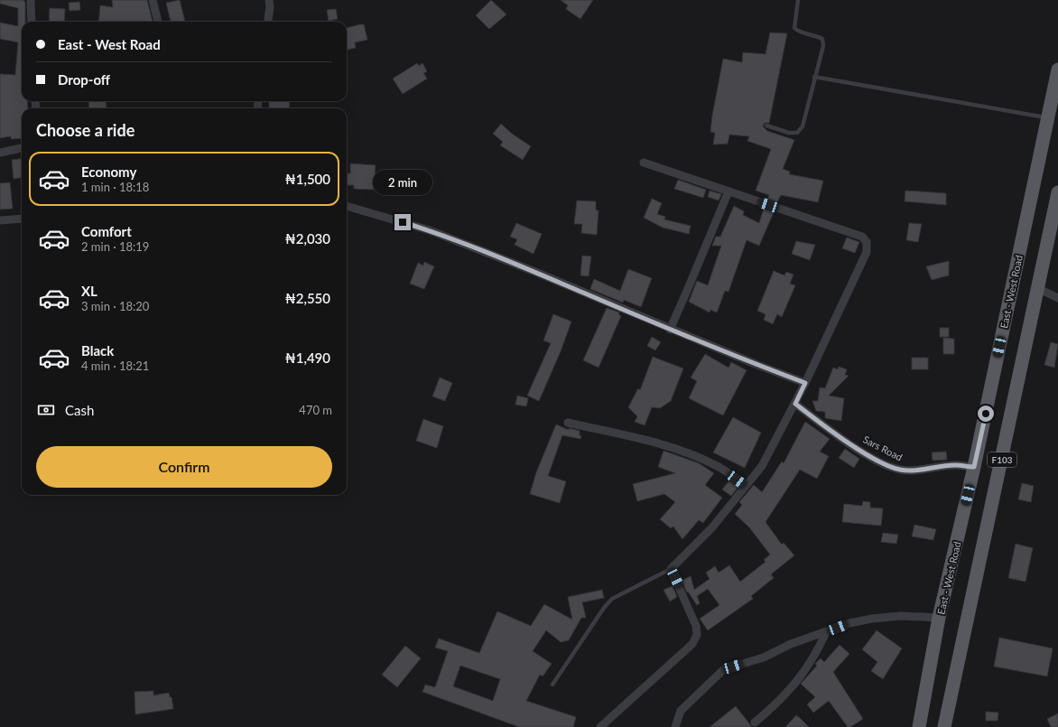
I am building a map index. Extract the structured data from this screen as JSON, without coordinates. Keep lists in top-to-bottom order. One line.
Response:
{"streets":{"main road":["East - West Road","F103"],"street":["Sars Road"]},"crossings":[["East - West Road","Sars Road"]],"page":{"banner":["East - West Road","Drop-off"],"heading":"Choose a ride","list":[{"name":"Economy","note":"1 min · 18:18","value":"₦1,500"},{"name":"Comfort","note":"2 min · 18:19","value":"₦2,030"},{"name":"XL","note":"3 min · 18:20","value":"₦2,550"},{"name":"Black","note":"4 min · 18:21","value":"₦1,490"}],"bubble":"2 min","pay":["Cash","470 m"],"buttons":"Confirm"}}
